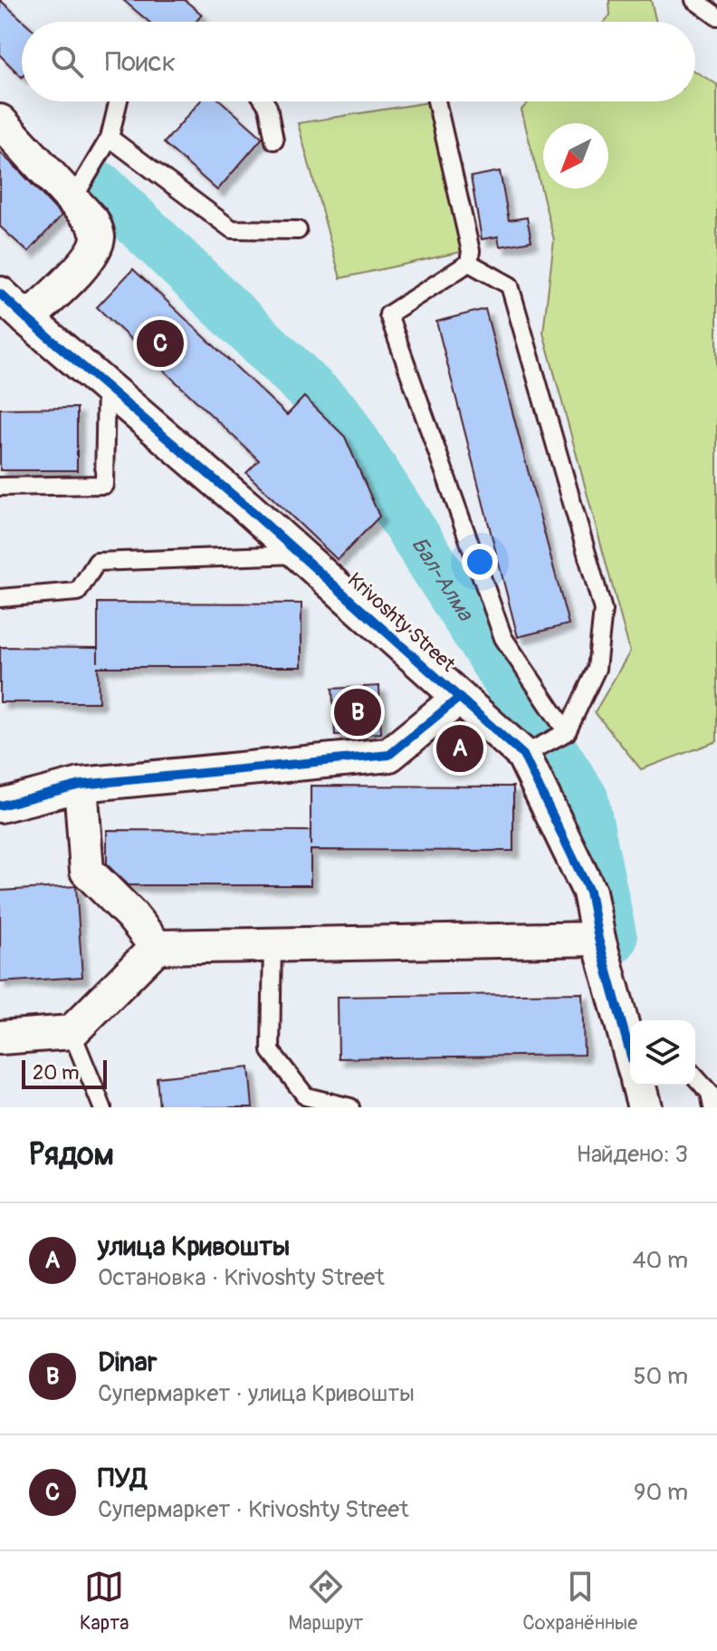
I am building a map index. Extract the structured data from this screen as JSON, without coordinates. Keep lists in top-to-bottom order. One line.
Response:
{"streets":{"street":["Krivoshty Street"]},"water":["Бал-Алма"],"scale_bar":"20 m","north":"bottom left","page":{"search":"Поиск","pins":["C","B","A"],"scale":"20 m","heading":["Рядом","Найдено: 3"],"list":[{"mark":"A","name":"улица Кривошты","note":"Остановка · Krivoshty Street","value":"40 m"},{"mark":"B","name":"Dinar","note":"Супермаркет · улица Кривошты","value":"50 m"},{"mark":"C","name":"ПУД","note":"Супермаркет · Krivoshty Street","value":"90 m"}],"nav":["Карта","Маршрут","Сохранённые"]}}
